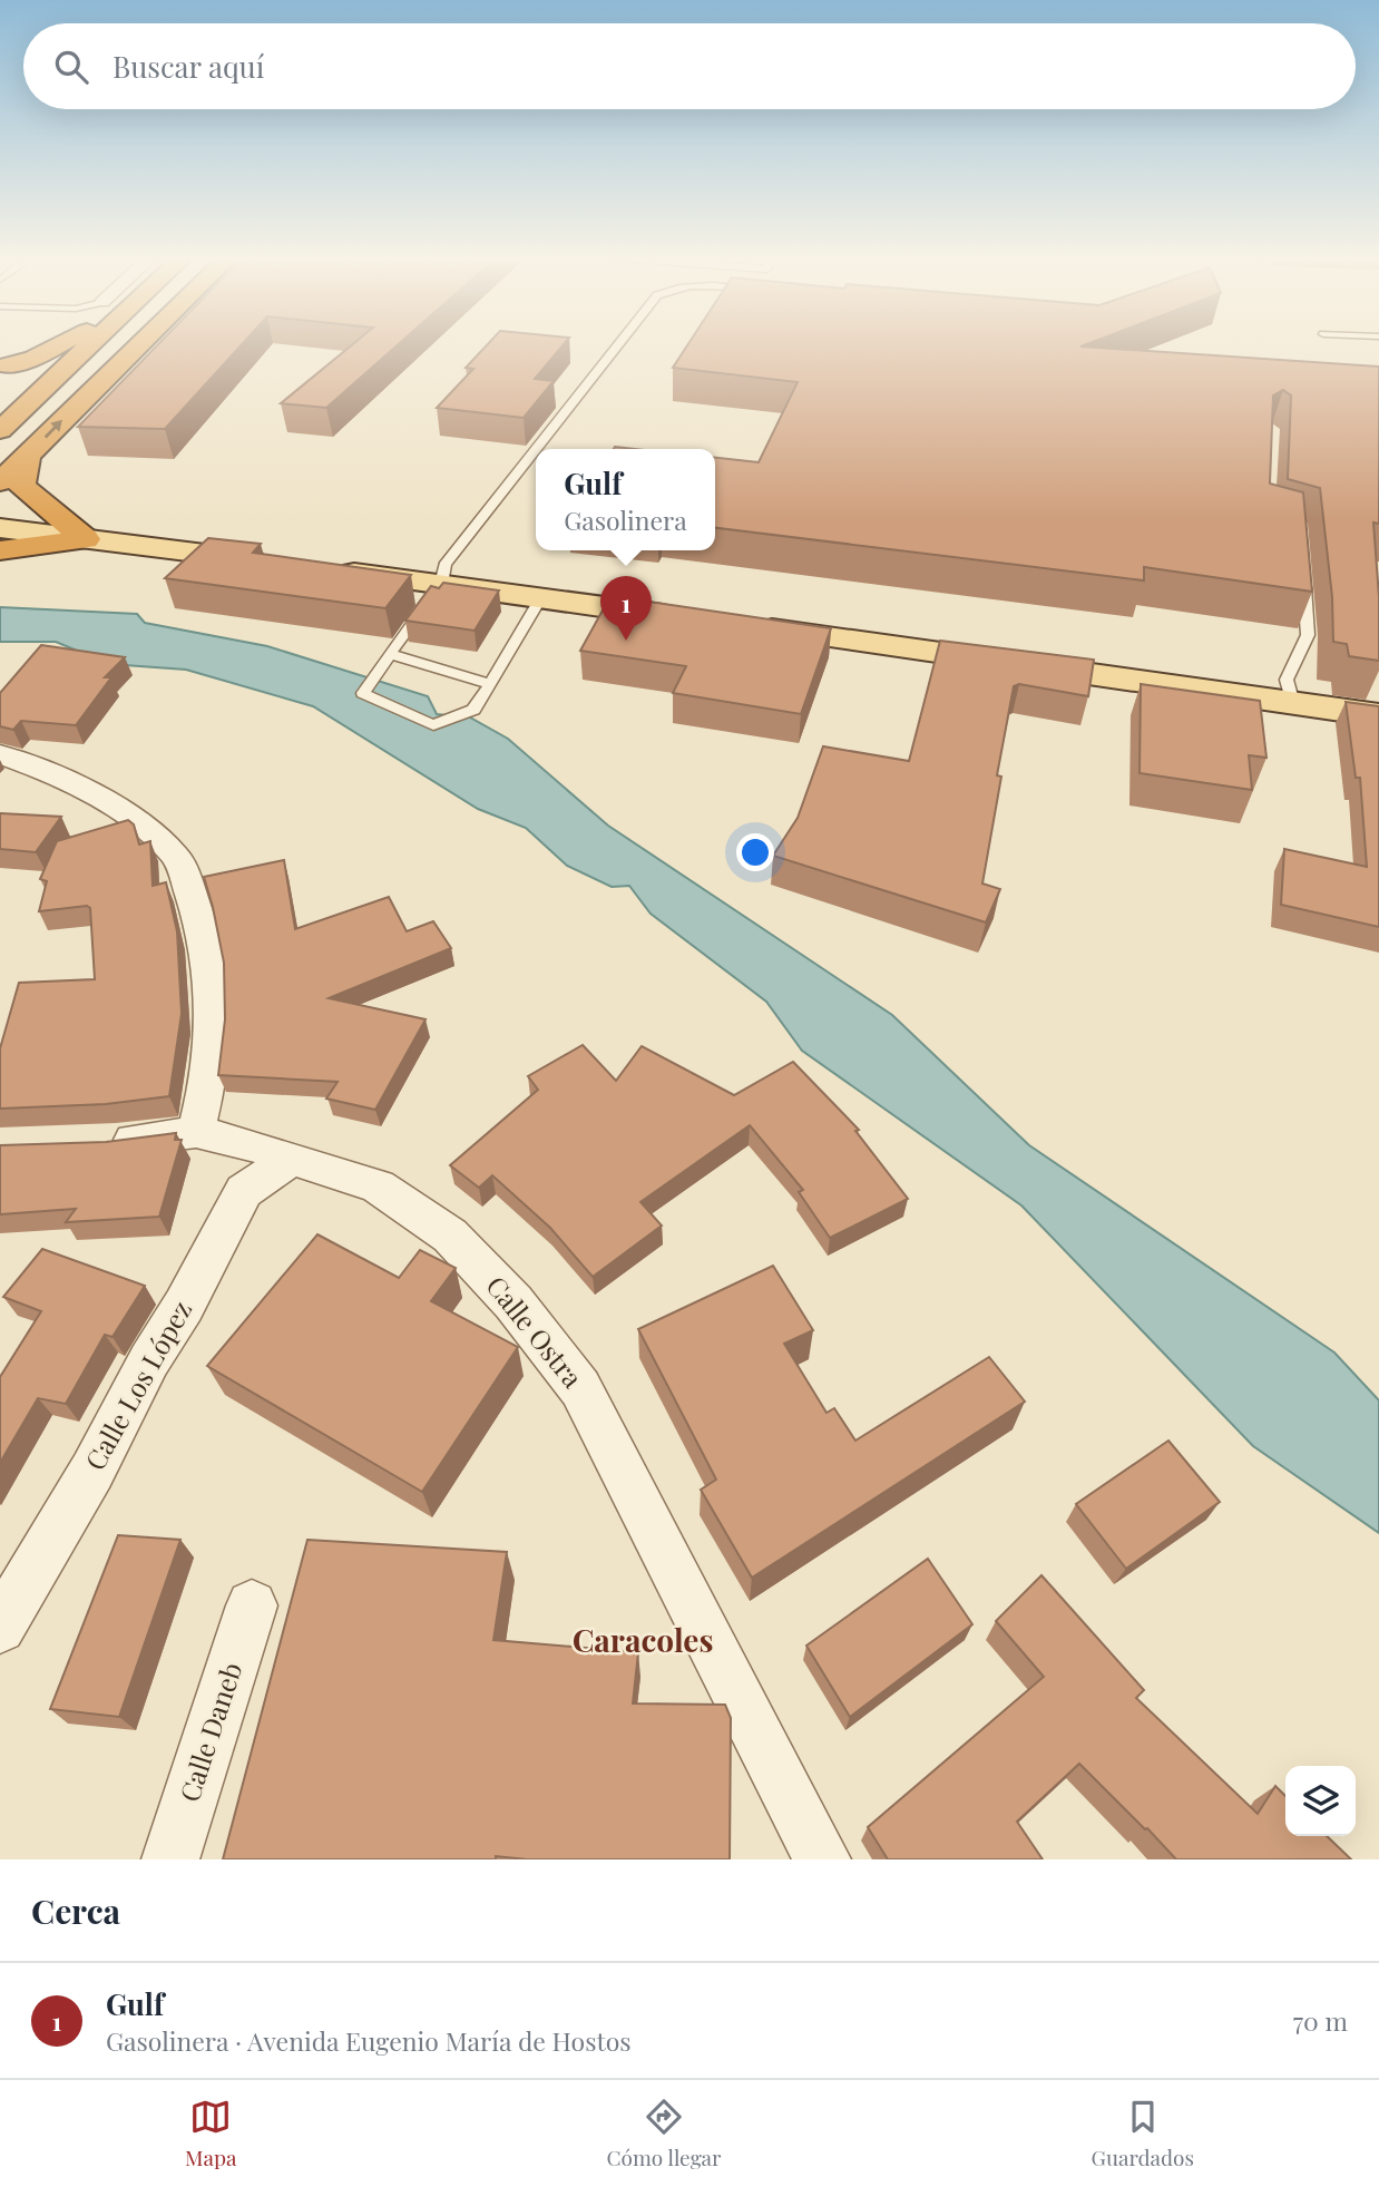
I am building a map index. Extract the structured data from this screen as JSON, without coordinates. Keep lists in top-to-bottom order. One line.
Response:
{"streets":{"street":["Calle Ostra","Calle Los López","Calle Daneb"]},"crossings":[["Calle Ostra","Calle Los López"]],"districts":["Caracoles"],"page":{"search":"Buscar aquí","popup":["Gulf","Gasolinera"],"pins":"1","heading":"Cerca","list":[{"mark":"1","name":"Gulf","note":"Gasolinera · Avenida Eugenio María de Hostos","value":"70 m"}],"nav":["Mapa","Cómo llegar","Guardados"]}}
